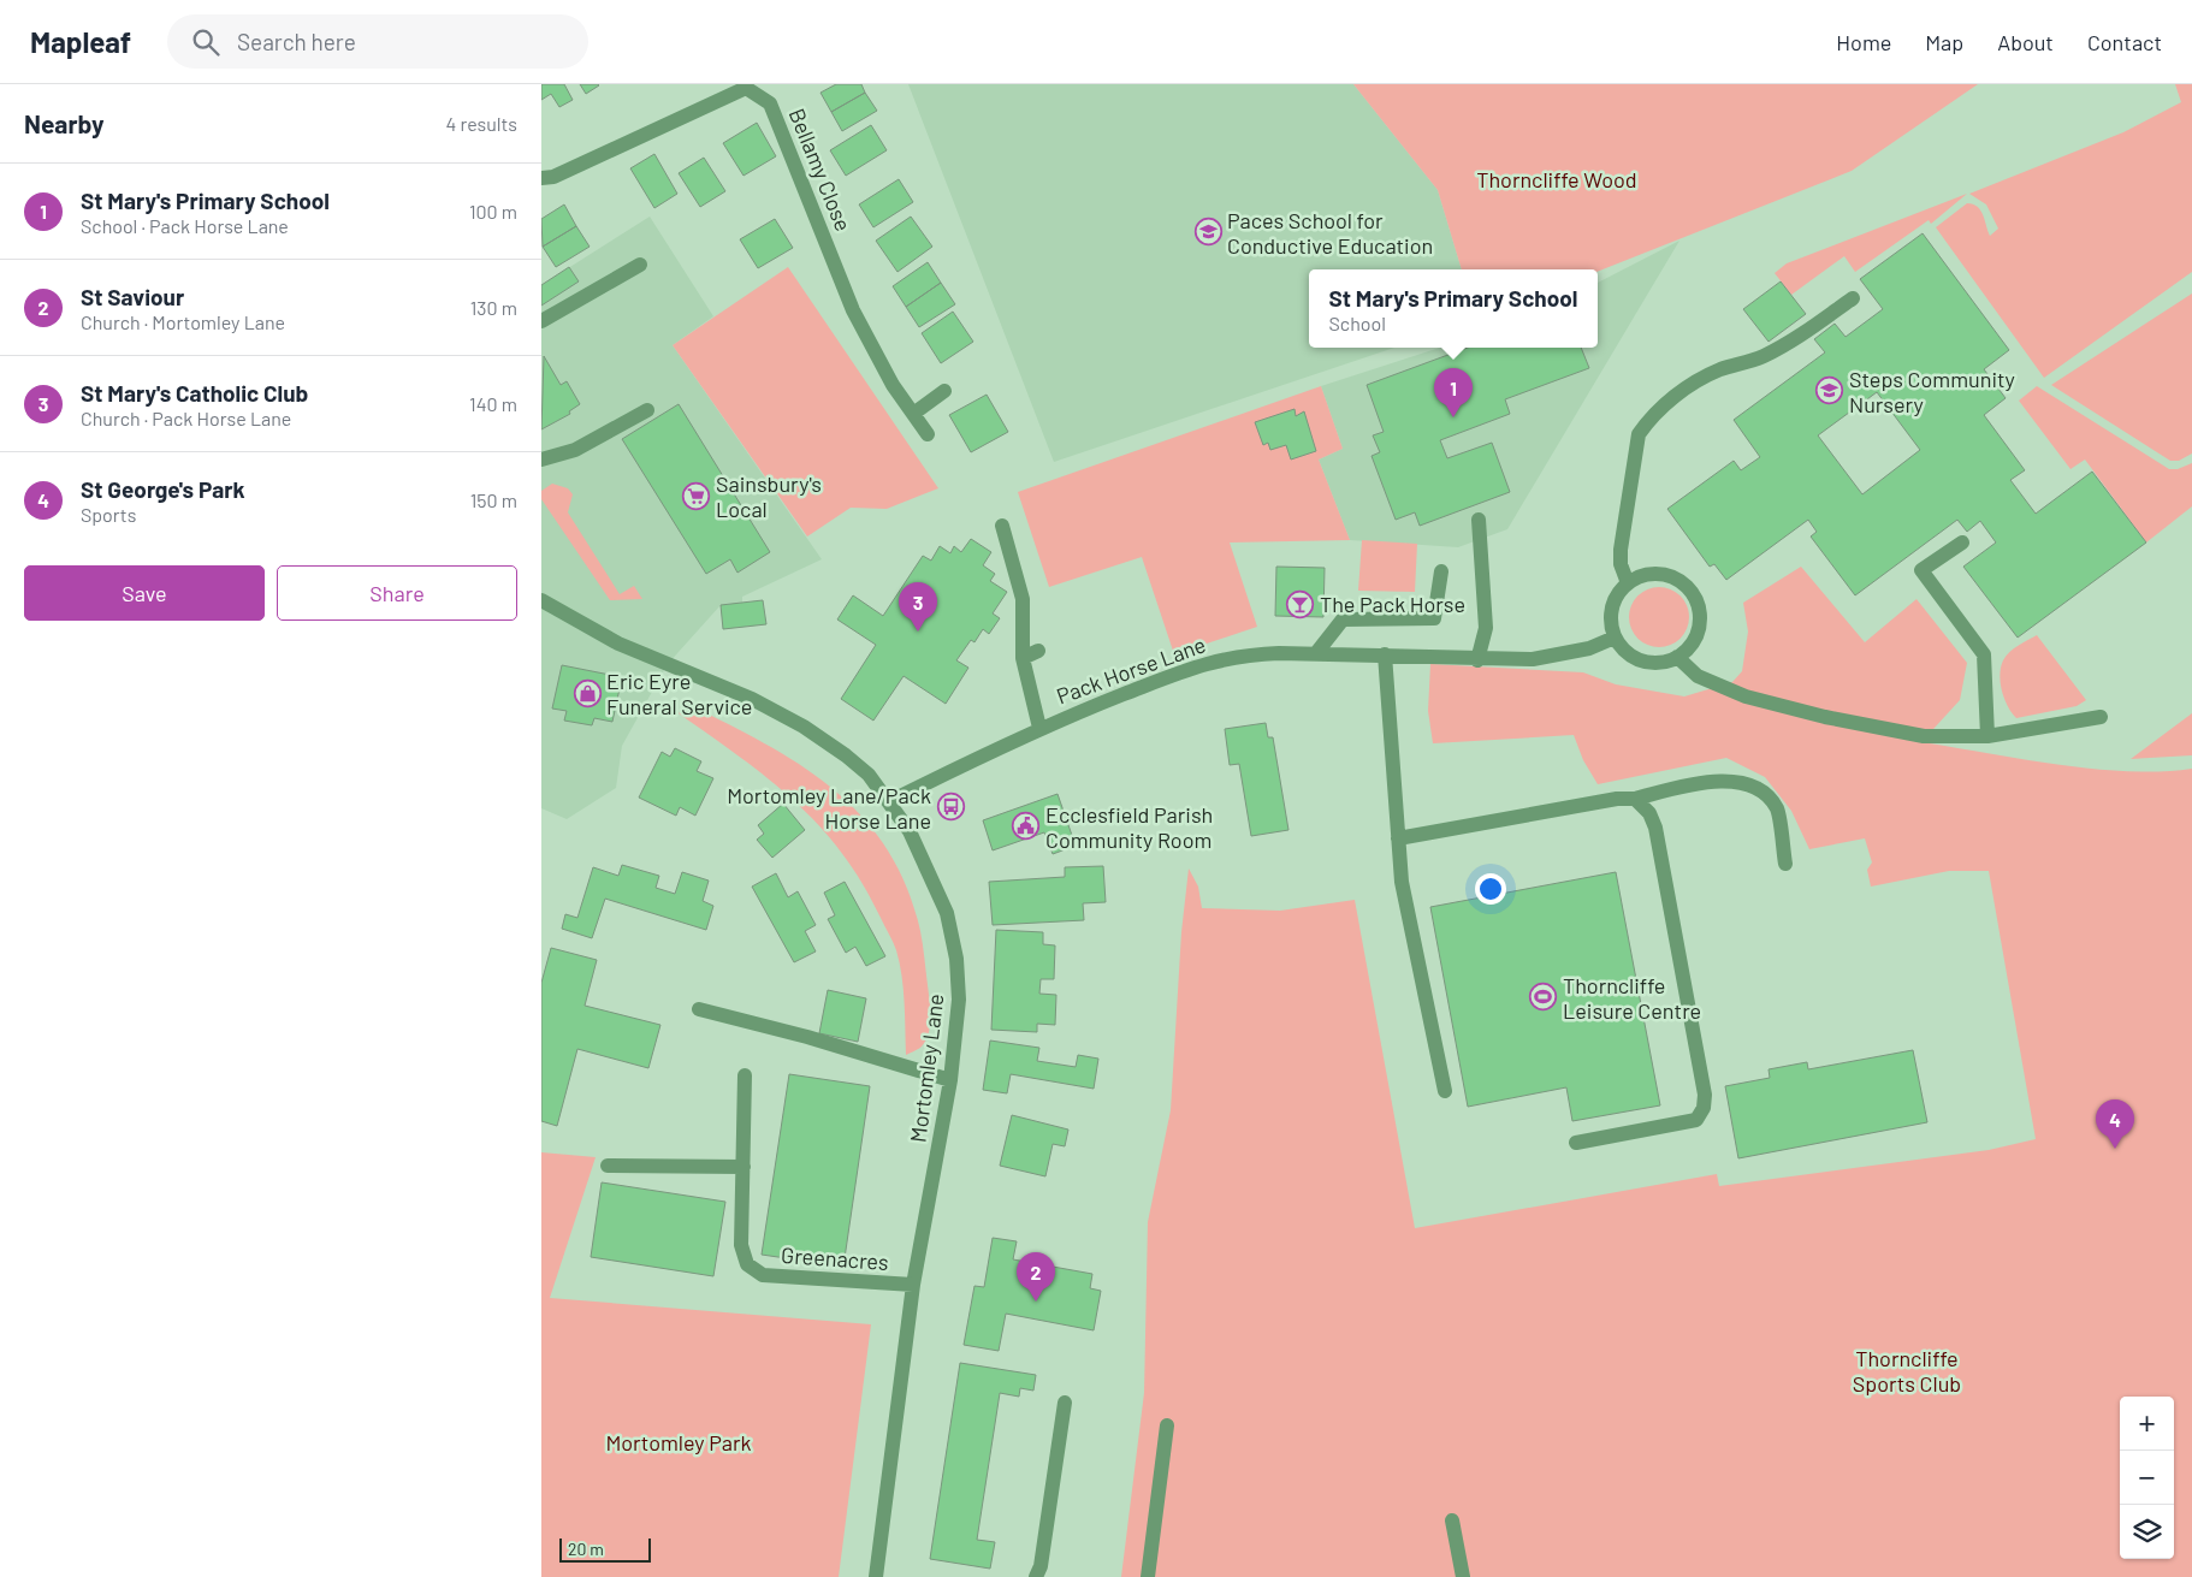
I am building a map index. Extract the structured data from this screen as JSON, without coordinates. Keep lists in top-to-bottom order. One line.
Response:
{"streets":{"street":["Bellamy Close","Pack Horse Lane","Mortomley Lane","Greenacres"]},"crossings":[["Pack Horse Lane","Mortomley Lane"],["Mortomley Lane","Greenacres"]],"parks":["Thorncliffe Wood","Thorncliffe Sports Club","Mortomley Park"],"places":{"school or university":["Paces School for Conductive Education","Steps Community Nursery"],"supermarket":["Sainsbury's Local"],"bar":["The Pack Horse"],"shop":["Eric Eyre Funeral Service"],"bus stop":["Mortomley Lane/Pack Horse Lane"],"public building":["Ecclesfield Parish Community Room"],"sports":["Thorncliffe Leisure Centre"]},"scale_bar":"20 m","page":{"header":"Mapleaf","search":"Search here","nav":["Home","Map","About","Contact"],"heading":["Nearby","4 results"],"list":[{"mark":"1","name":"St Mary's Primary School","note":"School · Pack Horse Lane","value":"100 m"},{"mark":"2","name":"St Saviour","note":"Church · Mortomley Lane","value":"130 m"},{"mark":"3","name":"St Mary's Catholic Club","note":"Church · Pack Horse Lane","value":"140 m"},{"mark":"4","name":"St George's Park","note":"Sports","value":"150 m"}],"popup":["St Mary's Primary School","School"],"pins":["1","3","4","2"],"buttons":["Save","Share"],"map_buttons":["+","−"],"scale":"20 m"}}
